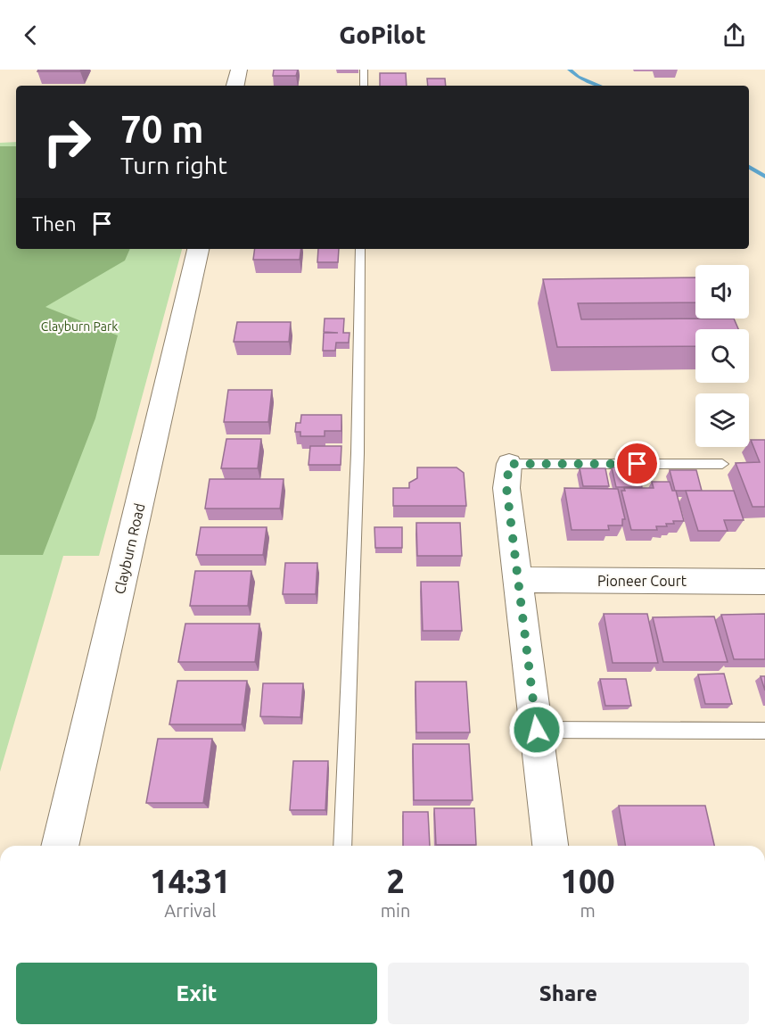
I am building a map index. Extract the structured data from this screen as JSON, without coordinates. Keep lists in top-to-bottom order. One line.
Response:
{"streets":{"street":["Clayburn Road","Pioneer Court"]},"parks":["Clayburn Park"],"page":{"header":"GoPilot","turn":["70 m","Turn right"],"then":"Then","eta":["14:31","Arrival","2","min","100","m"],"buttons":["Exit","Share"]}}
